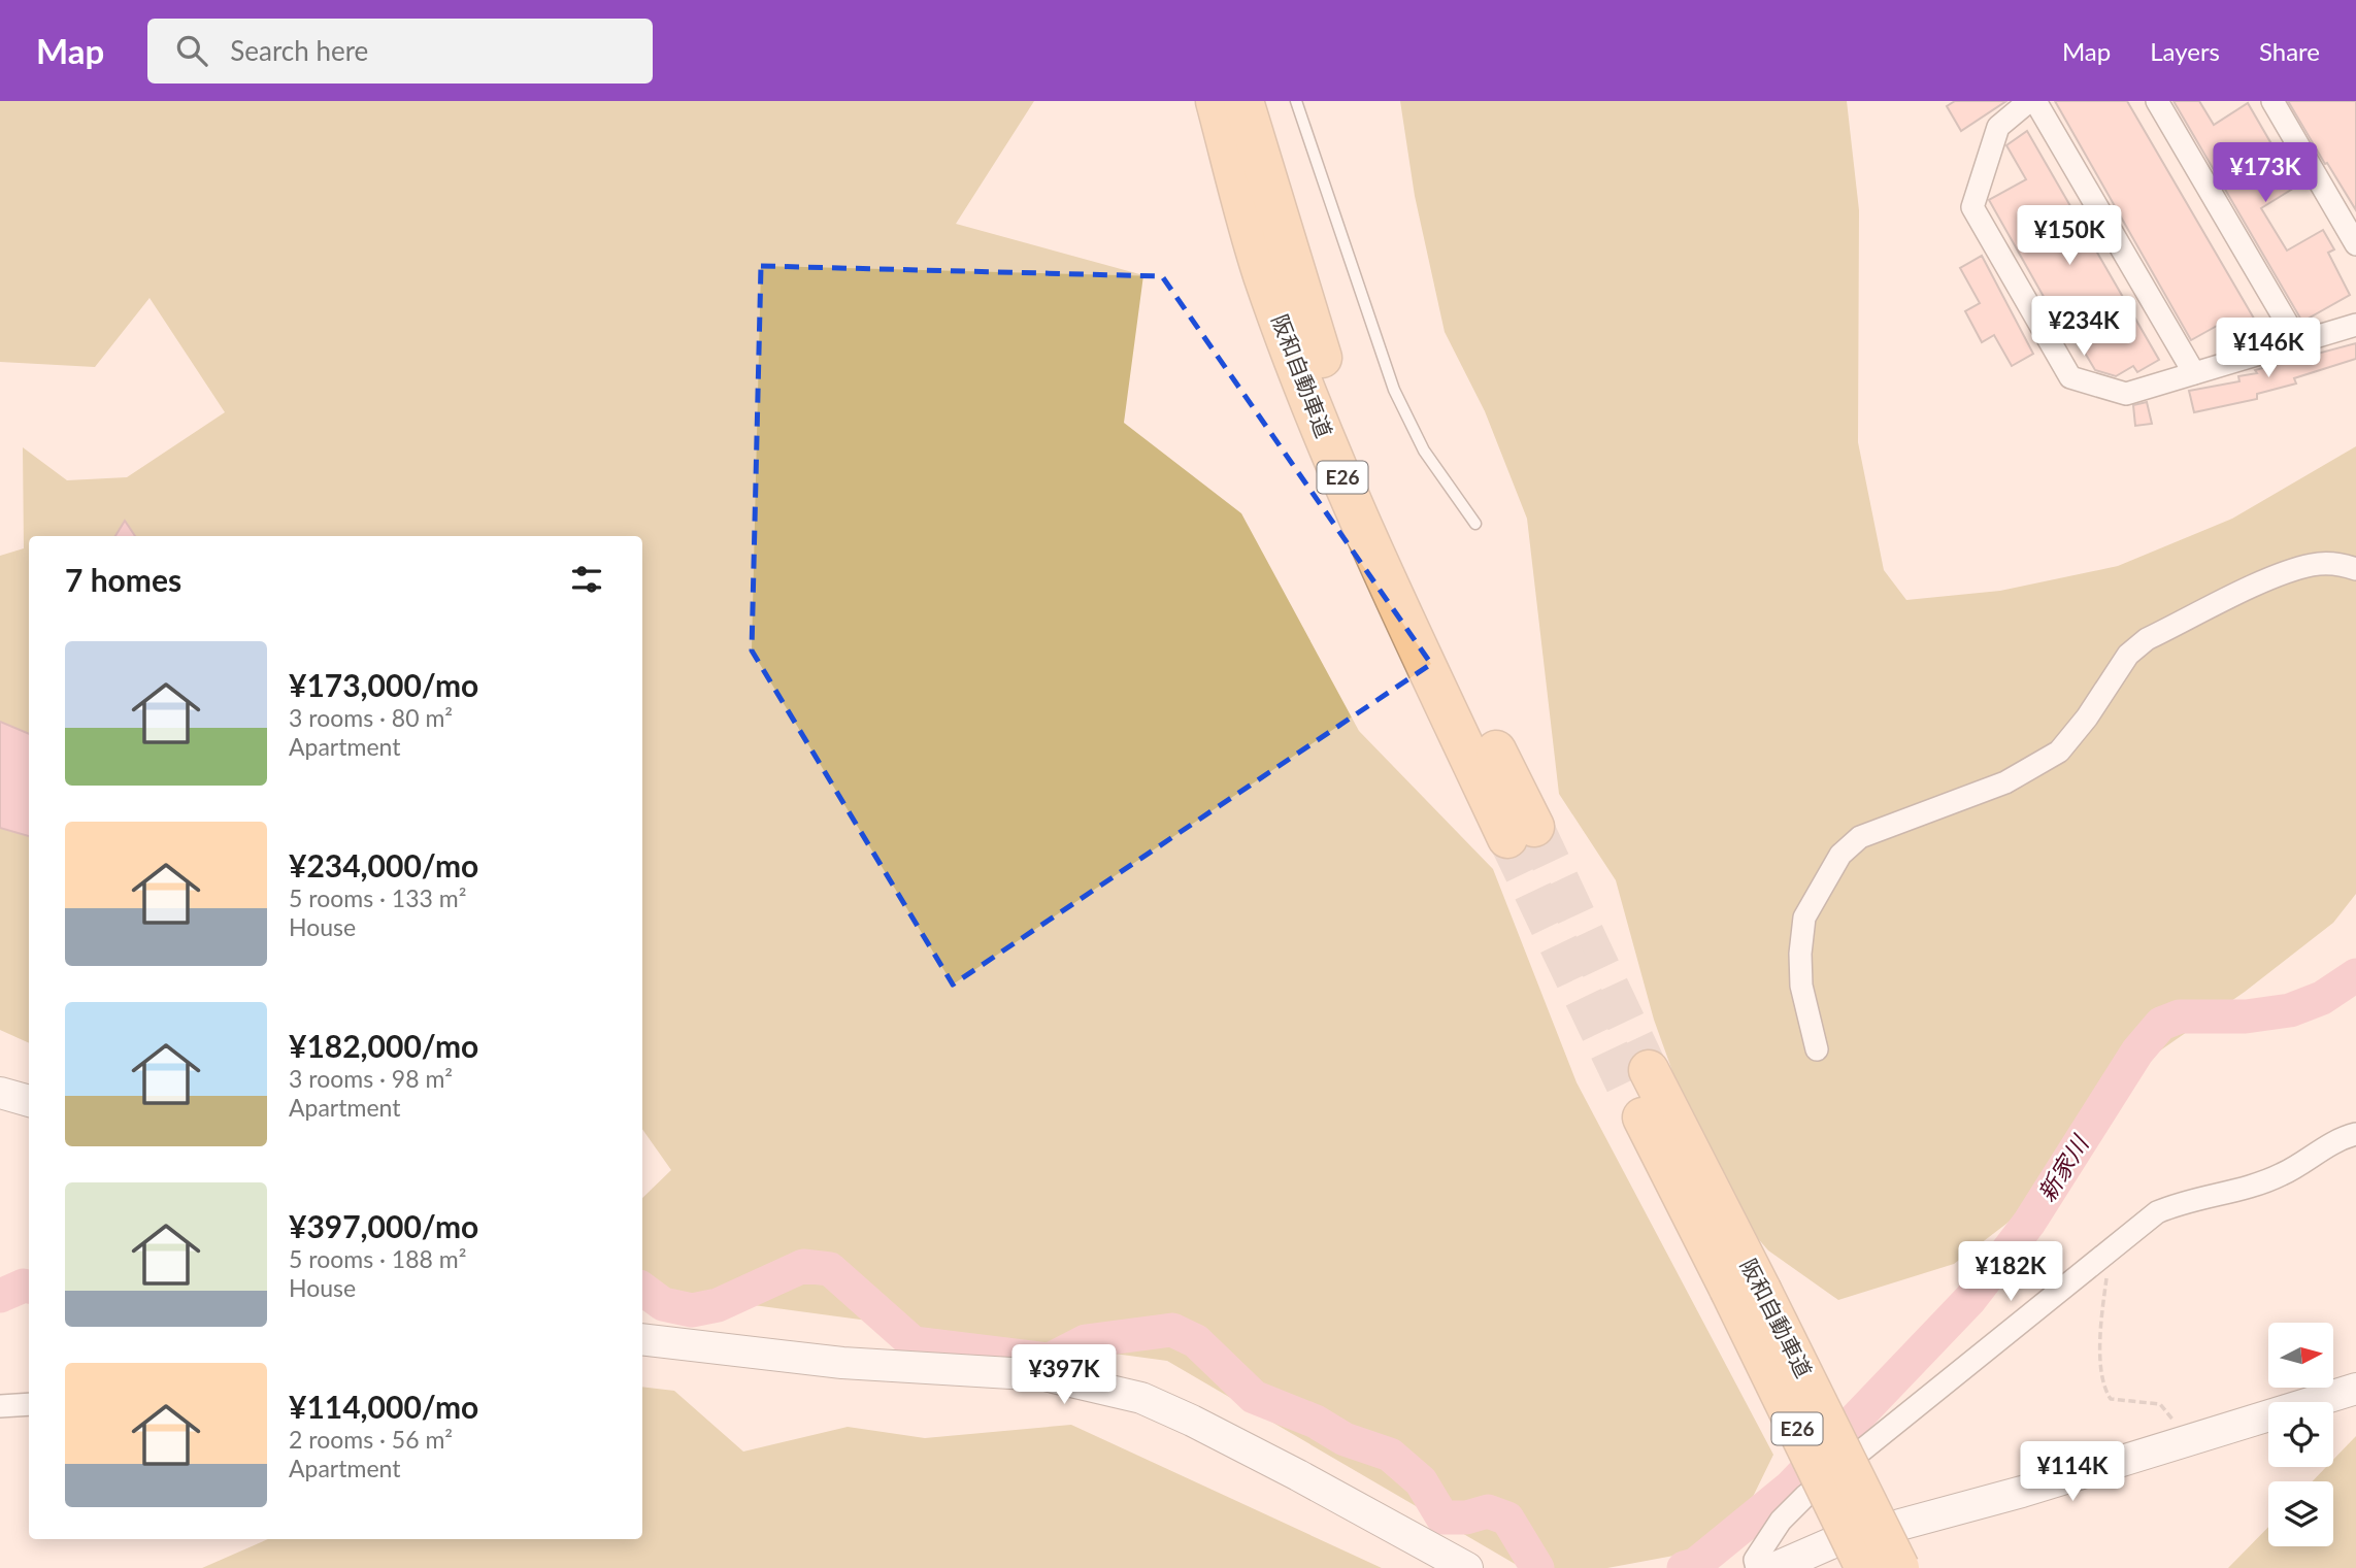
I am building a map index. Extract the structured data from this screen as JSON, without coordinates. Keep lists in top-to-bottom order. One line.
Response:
{"streets":{"highway":["阪和自動車道","E26"]},"water":["新家川"],"north":"right","page":{"header":"Map","search":"Search here","nav":["Map","Layers","Share"],"price":["¥173K","¥150K","¥234K","¥146K","¥182K","¥397K","¥114K"],"heading":"7 homes","list":[{"name":"¥173,000/mo","note":"3 rooms · 80 m² · Apartment"},{"name":"¥234,000/mo","note":"5 rooms · 133 m² · House"},{"name":"¥182,000/mo","note":"3 rooms · 98 m² · Apartment"},{"name":"¥397,000/mo","note":"5 rooms · 188 m² · House"},{"name":"¥114,000/mo","note":"2 rooms · 56 m² · Apartment"}]}}
